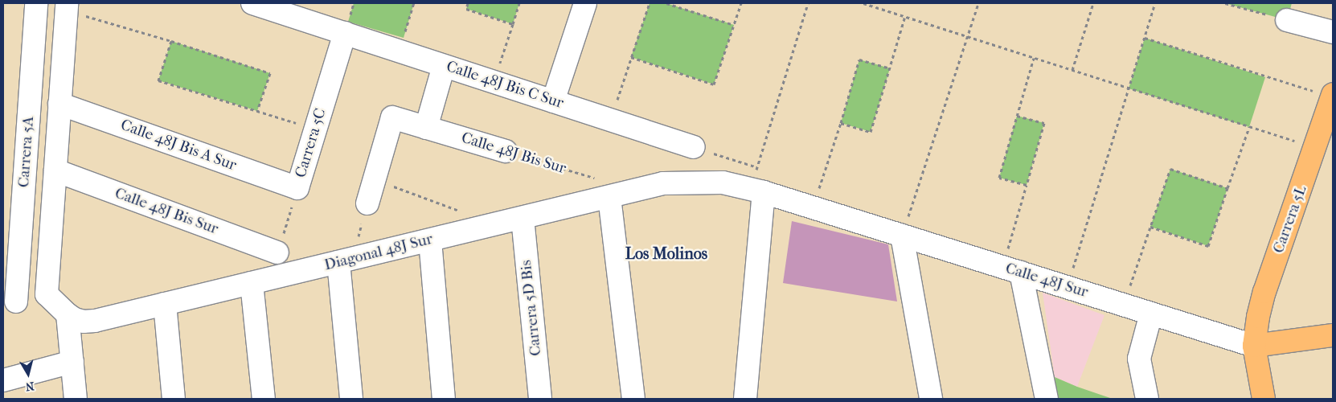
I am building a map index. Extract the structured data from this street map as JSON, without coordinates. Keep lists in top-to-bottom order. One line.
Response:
{"streets":{"main road":["Carrera 5L","Calle 48J Sur"],"street":["Calle 48J Bis C Sur","Carrera 5C","Calle 48J Bis A Sur","Carrera 5A","Calle 48J Bis Sur","Diagonal 48J Sur","Carrera 5D Bis"]},"crossings":[["Calle 48J Bis C Sur","Carrera 5C"],["Carrera 5C","Calle 48J Bis A Sur"],["Carrera 5C","Calle 48J Bis Sur"],["Calle 48J Bis A Sur","Carrera 5A"],["Carrera 5A","Calle 48J Bis Sur"],["Carrera 5A","Diagonal 48J Sur"],["Carrera 5L","Calle 48J Sur"],["Diagonal 48J Sur","Calle 48J Sur"],["Diagonal 48J Sur","Carrera 5D Bis"]],"districts":["Los Molinos"],"north":"bottom"}
